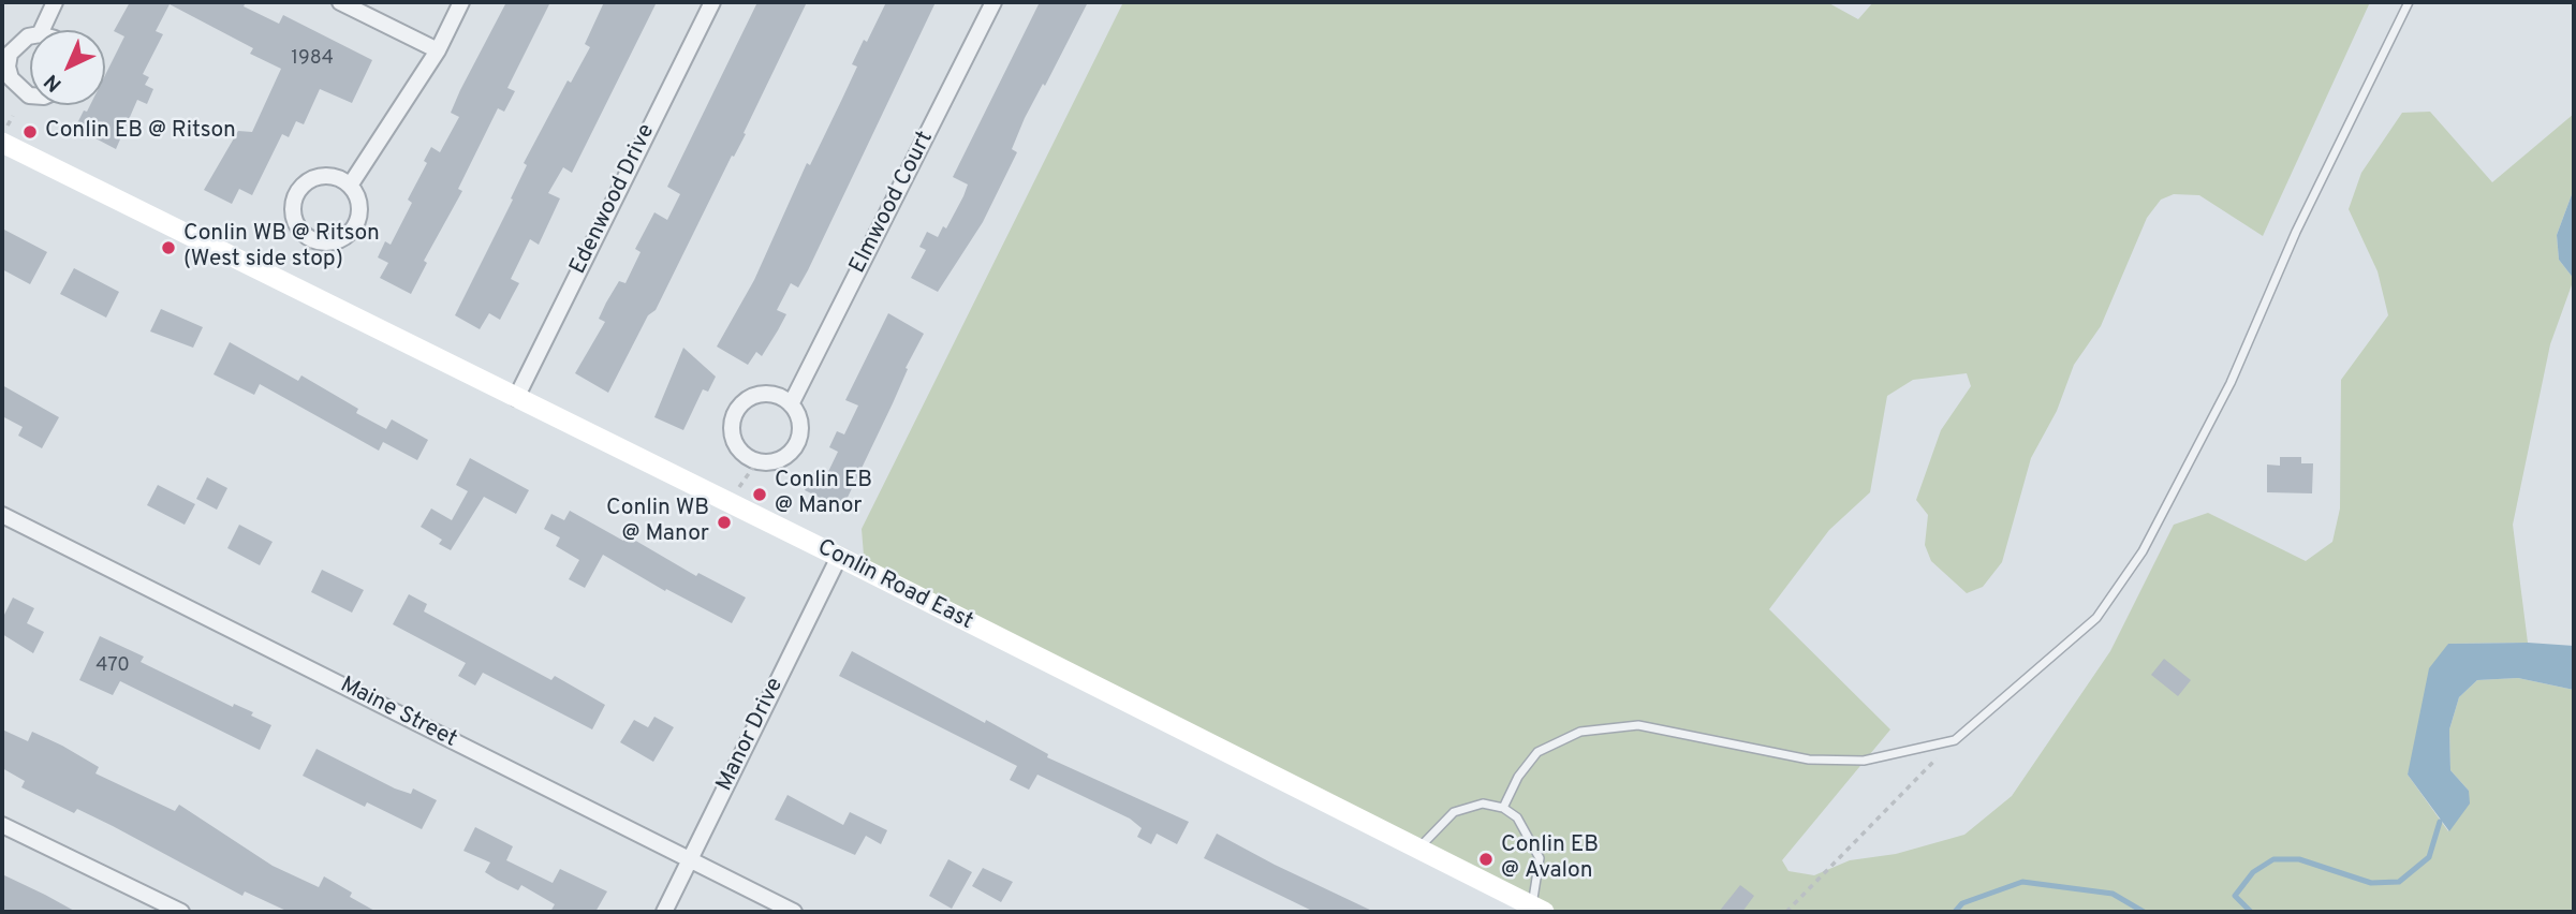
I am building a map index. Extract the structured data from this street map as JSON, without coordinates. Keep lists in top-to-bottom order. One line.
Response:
{"streets":{"street":["Edenwood Drive","Elmwood Court","Conlin Road East","Maine Street","Manor Drive"]},"crossings":[["Edenwood Drive","Conlin Road East"],["Conlin Road East","Manor Drive"],["Maine Street","Manor Drive"]],"places":["Conlin EB @ Ritson","Conlin WB @ Ritson (West side stop)","Conlin EB @ Manor","Conlin WB @ Manor","Conlin EB @ Avalon"],"house_numbers":["1984","470"],"north":"bottom left"}
